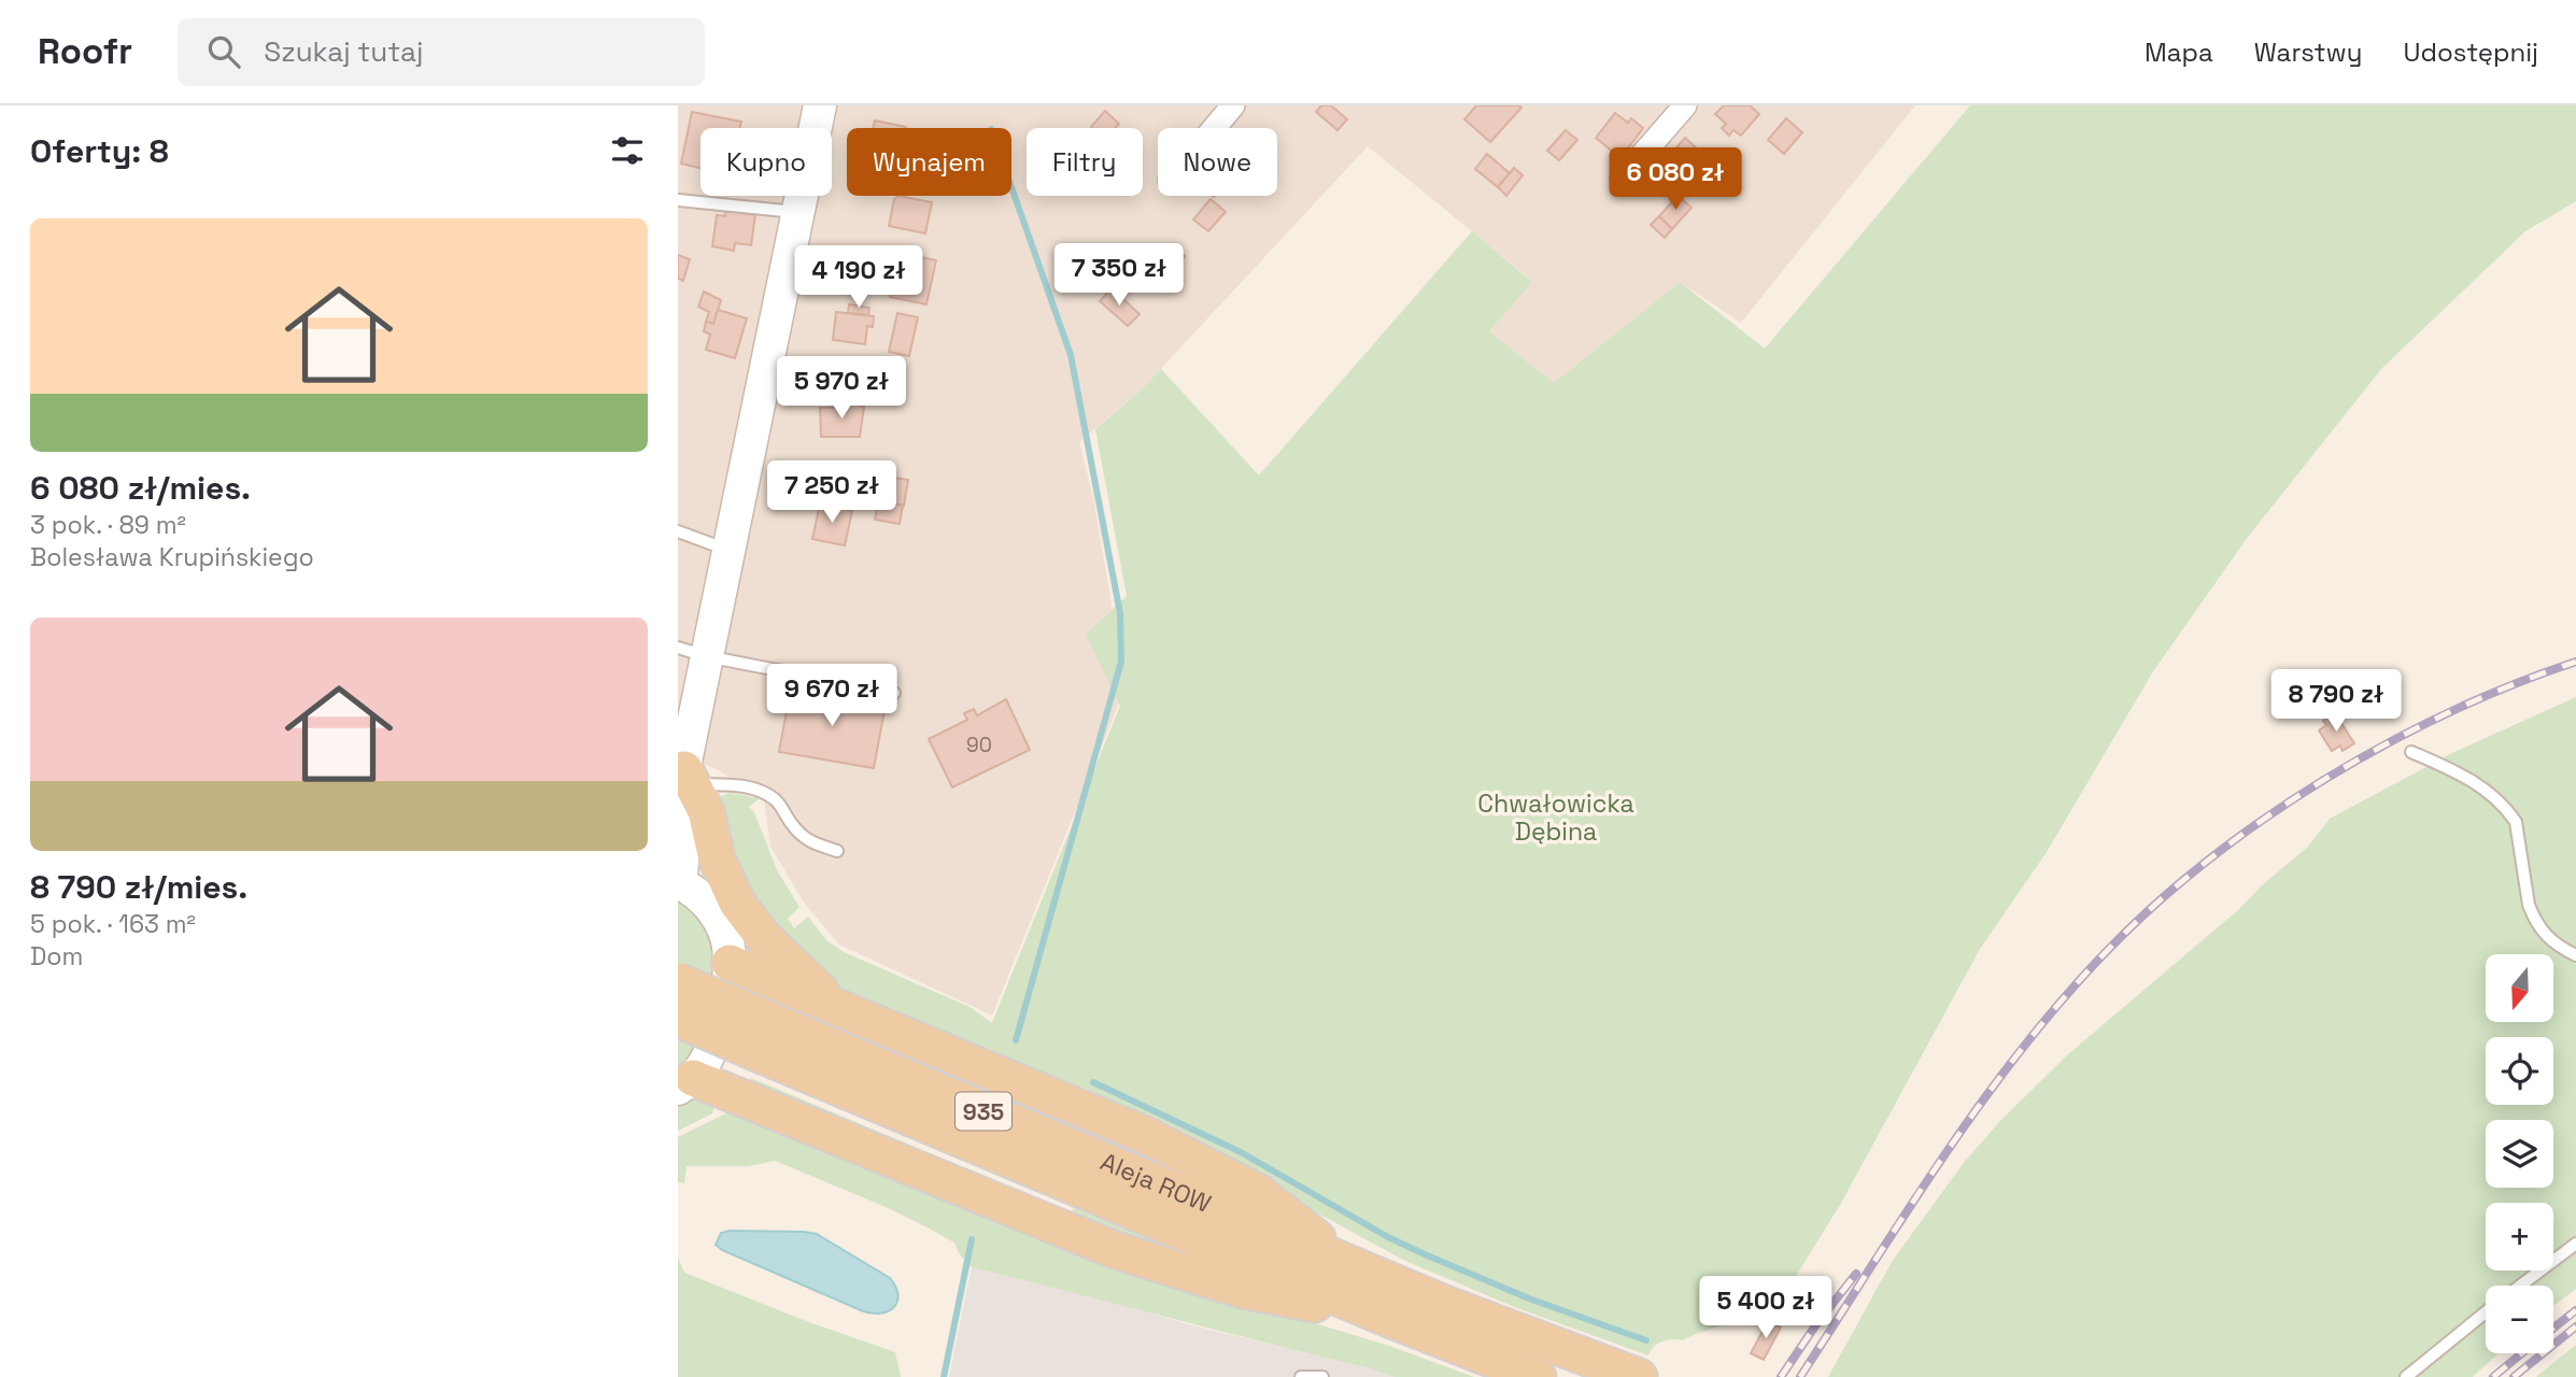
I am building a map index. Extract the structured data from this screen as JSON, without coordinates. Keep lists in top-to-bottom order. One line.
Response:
{"streets":{"main road":["935","Aleja ROW"]},"parks":["Chwałowicka Dębina"],"house_numbers":["90"],"north":"bottom","page":{"header":"Roofr","search":"Szukaj tutaj","nav":["Mapa","Warstwy","Udostępnij"],"heading":"Oferty: 8","chip":["Kupno","Wynajem","Filtry","Nowe"],"price":["6 080 zł","7 350 zł","4 190 zł","5 970 zł","7 250 zł","9 670 zł","8 790 zł","5 400 zł"],"list":[{"name":"6 080 zł/mies.","note":"3 pok. · 89 m² · Bolesława Krupińskiego"},{"name":"8 790 zł/mies.","note":"5 pok. · 163 m² · Dom"}],"map_buttons":["+","−"]}}
